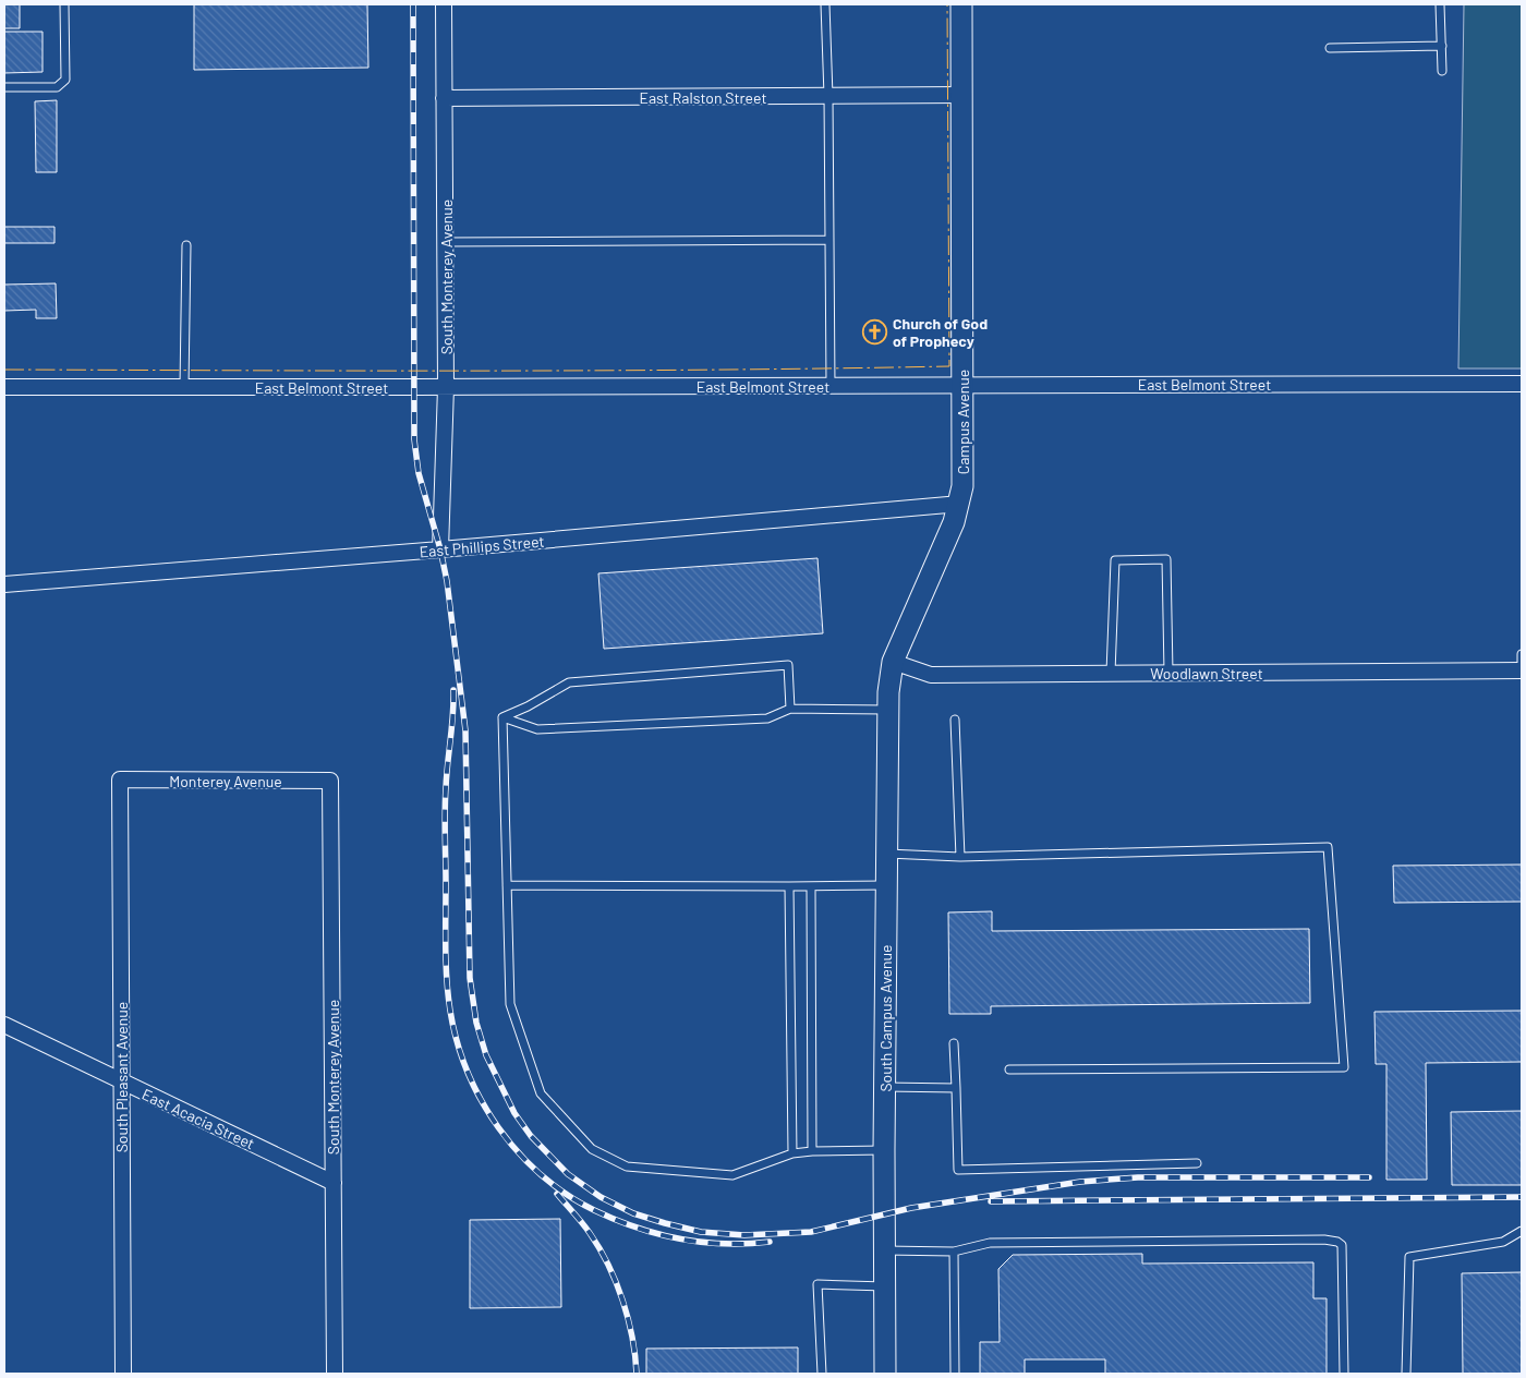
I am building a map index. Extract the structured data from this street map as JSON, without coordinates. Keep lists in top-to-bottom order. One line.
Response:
{"streets":{"street":["East Ralston Street","South Monterey Avenue","East Belmont Street","Campus Avenue","East Phillips Street","Woodlawn Street","Monterey Avenue","South Campus Avenue","South Pleasant Avenue","East Acacia Street"]},"crossings":[["East Ralston Street","South Monterey Avenue"],["East Ralston Street","Campus Avenue"],["South Monterey Avenue","East Belmont Street"],["South Monterey Avenue","East Phillips Street"],["South Monterey Avenue","Monterey Avenue"],["South Monterey Avenue","East Acacia Street"],["East Belmont Street","Campus Avenue"],["Campus Avenue","East Phillips Street"],["Campus Avenue","Woodlawn Street"],["Campus Avenue","South Campus Avenue"],["Woodlawn Street","South Campus Avenue"],["Monterey Avenue","South Pleasant Avenue"],["South Pleasant Avenue","East Acacia Street"]],"places":{"church":["Church of God of Prophecy"]}}
